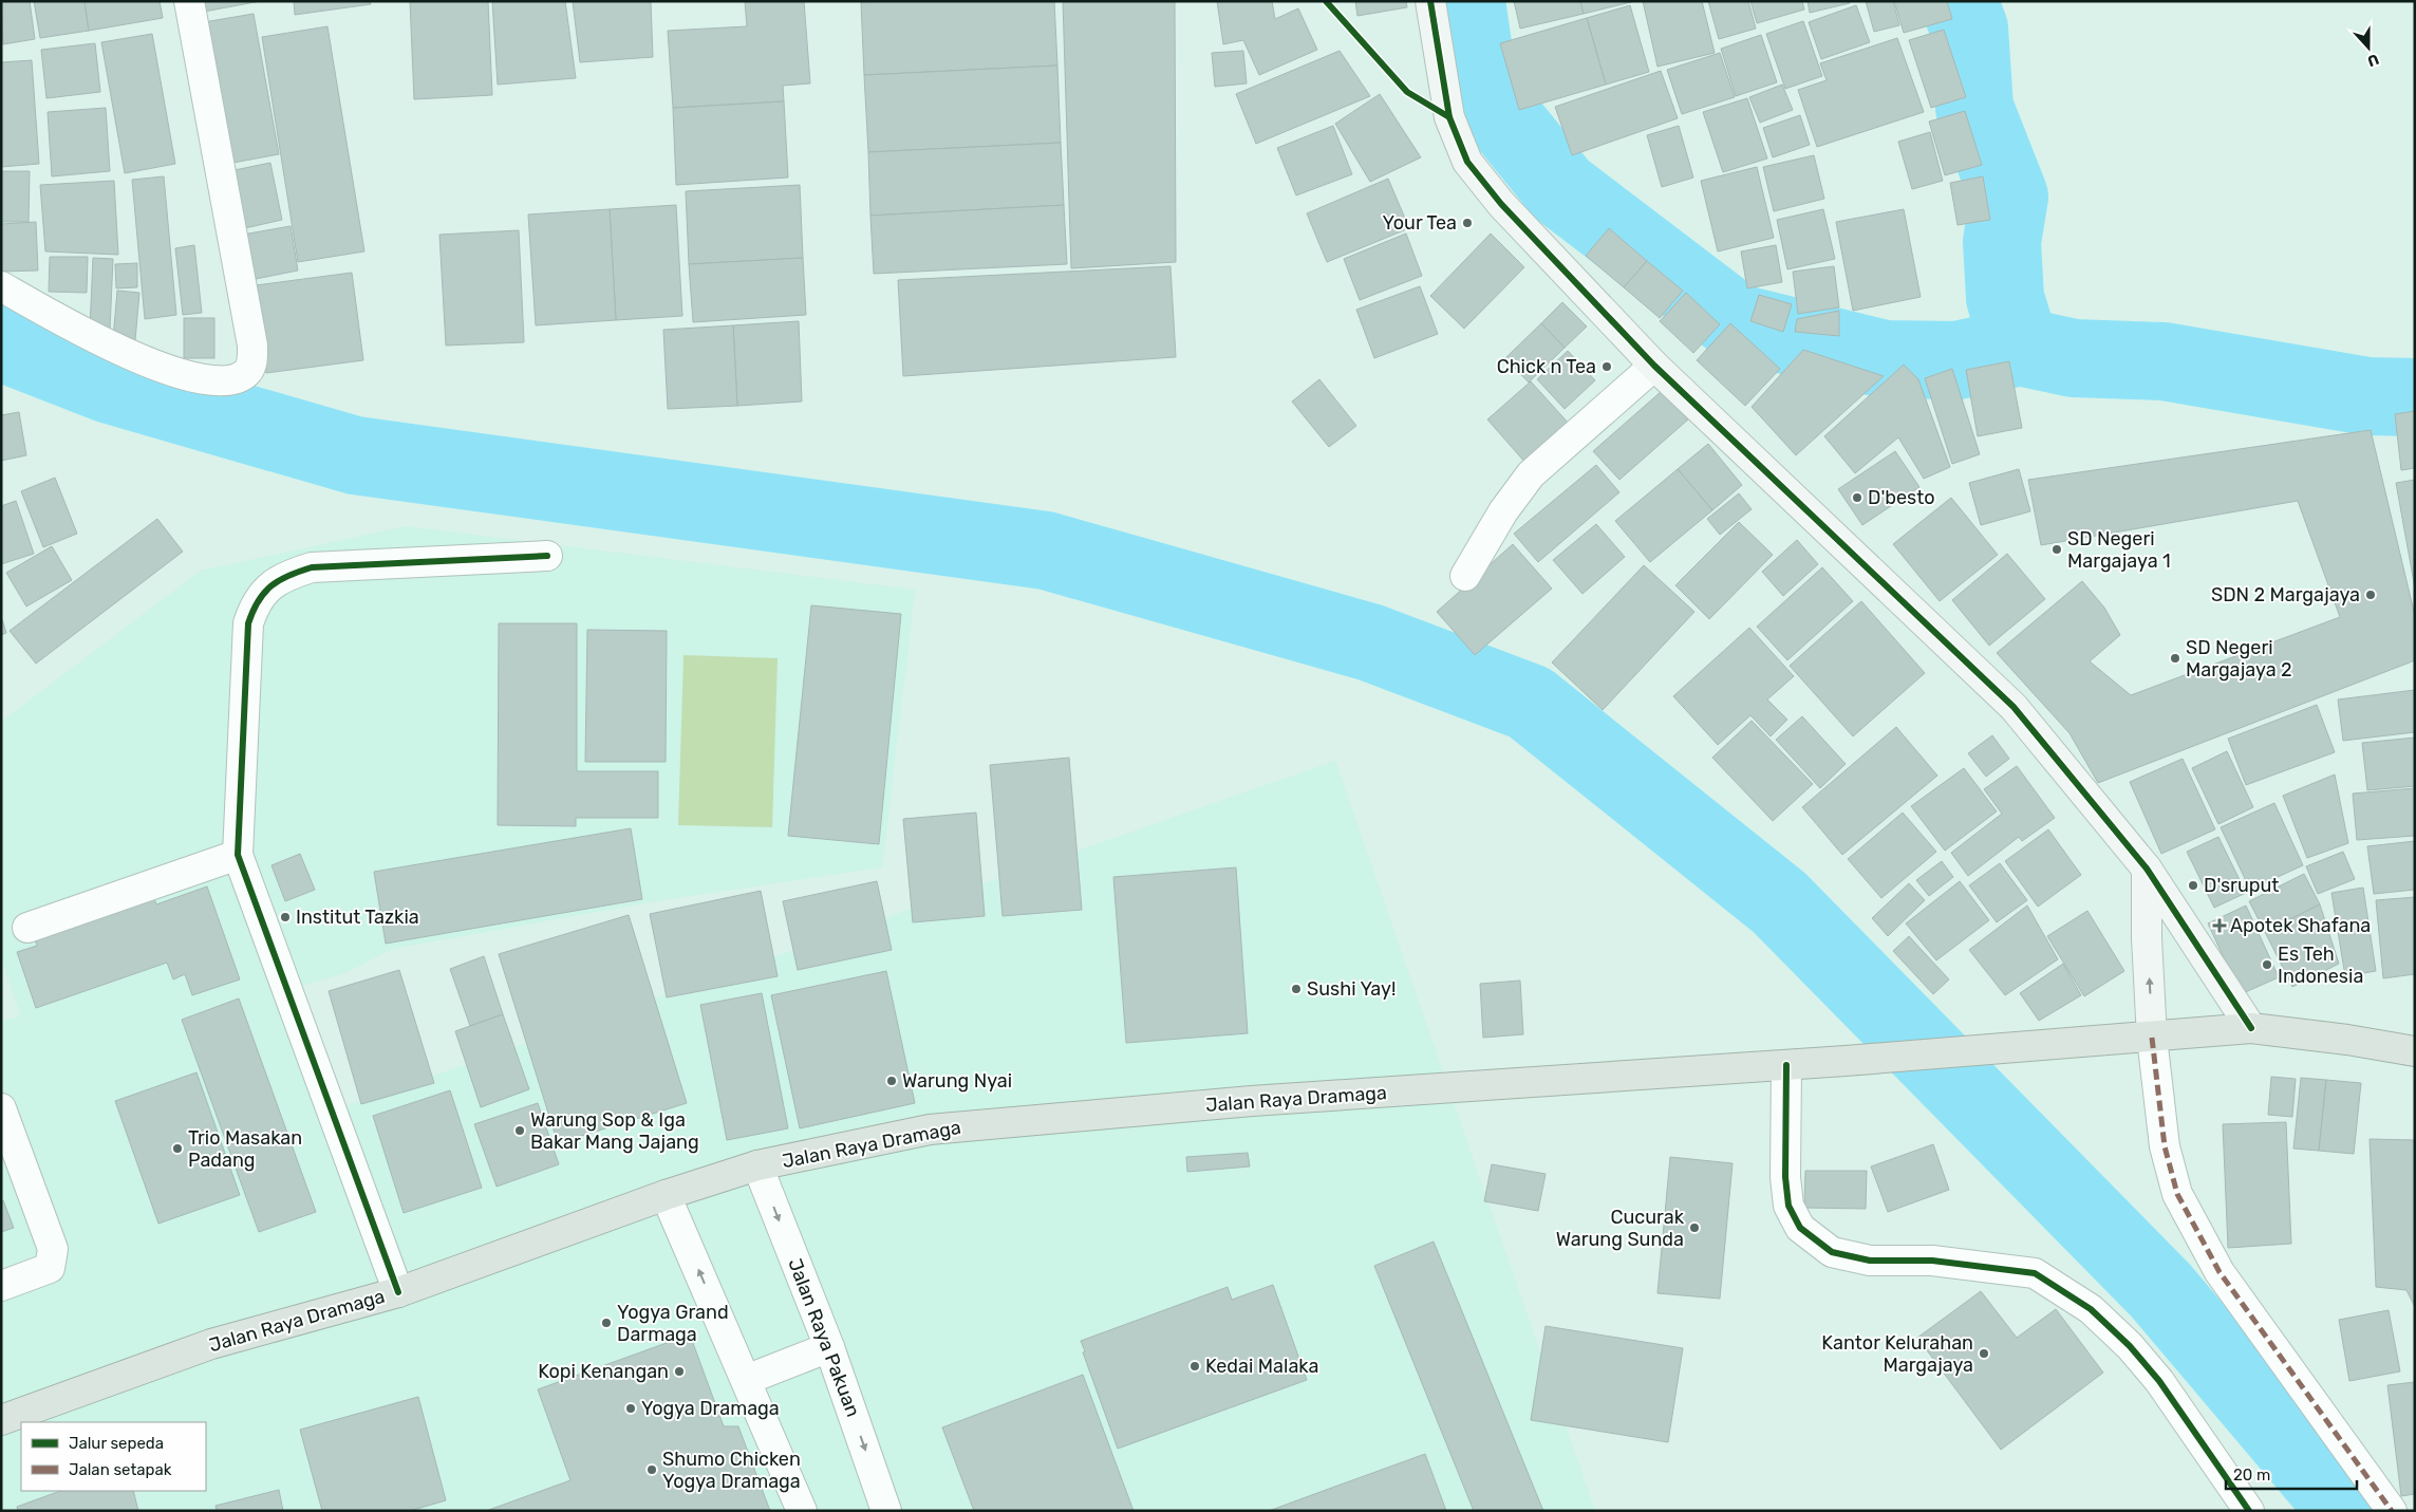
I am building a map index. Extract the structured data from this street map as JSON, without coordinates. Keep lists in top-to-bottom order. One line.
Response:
{"streets":{"highway":["Jalan Raya Dramaga"],"street":["Jalan Raya Pakuan"]},"crossings":[["Jalan Raya Dramaga","Jalan Raya Pakuan"]],"places":{"other":["Your Tea","Chick n Tea","D'besto","SD Negeri Margajaya 1","SDN 2 Margajaya","SD Negeri Margajaya 2","D'sruput","Institut Tazkia","Es Teh Indonesia","Sushi Yay!","Warung Nyai","Warung Sop & Iga Bakar Mang Jajang","Trio Masakan Padang","Cucurak Warung Sunda","Yogya Grand Darmaga","Kantor Kelurahan Margajaya","Kedai Malaka","Kopi Kenangan","Yogya Dramaga","Shumo Chicken Yogya Dramaga"],"health":["Apotek Shafana"]},"legend":["Jalur sepeda","Jalan setapak"],"scale_bar":"20 m","north":"bottom"}
